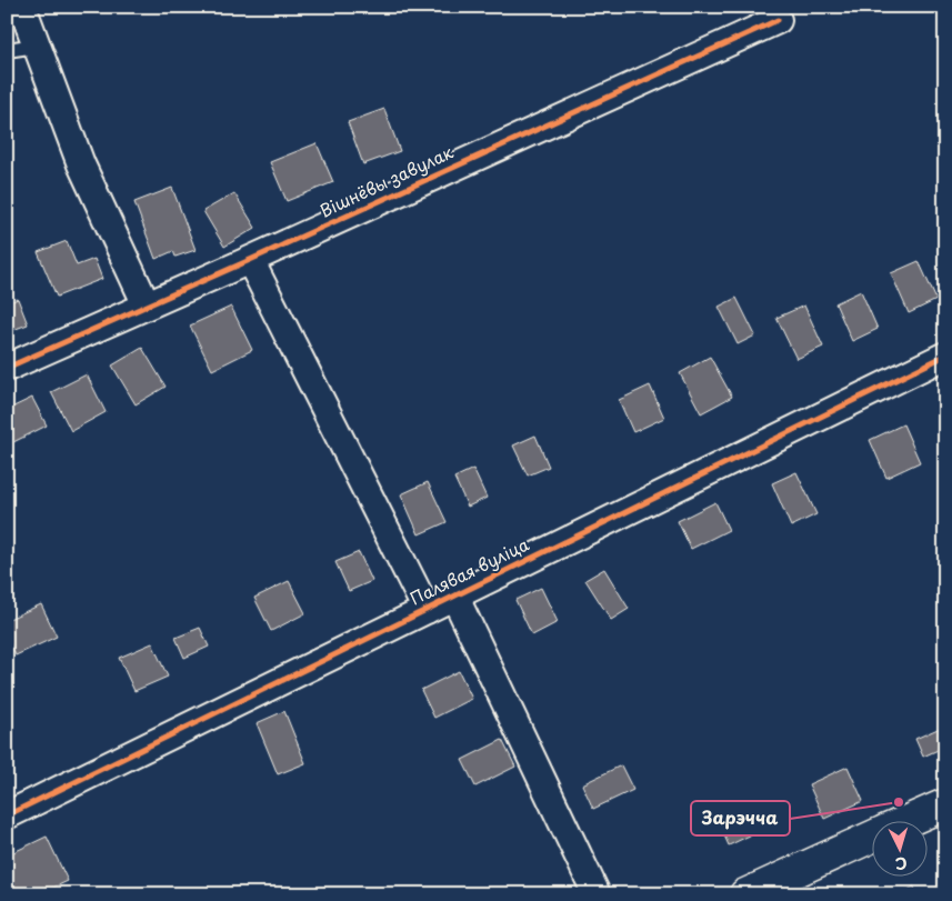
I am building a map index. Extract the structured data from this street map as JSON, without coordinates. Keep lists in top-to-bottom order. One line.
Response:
{"streets":{"street":["Вішнёвы завулак","Палявая вуліца"]},"places":["Зарэчча"],"north":"bottom"}
